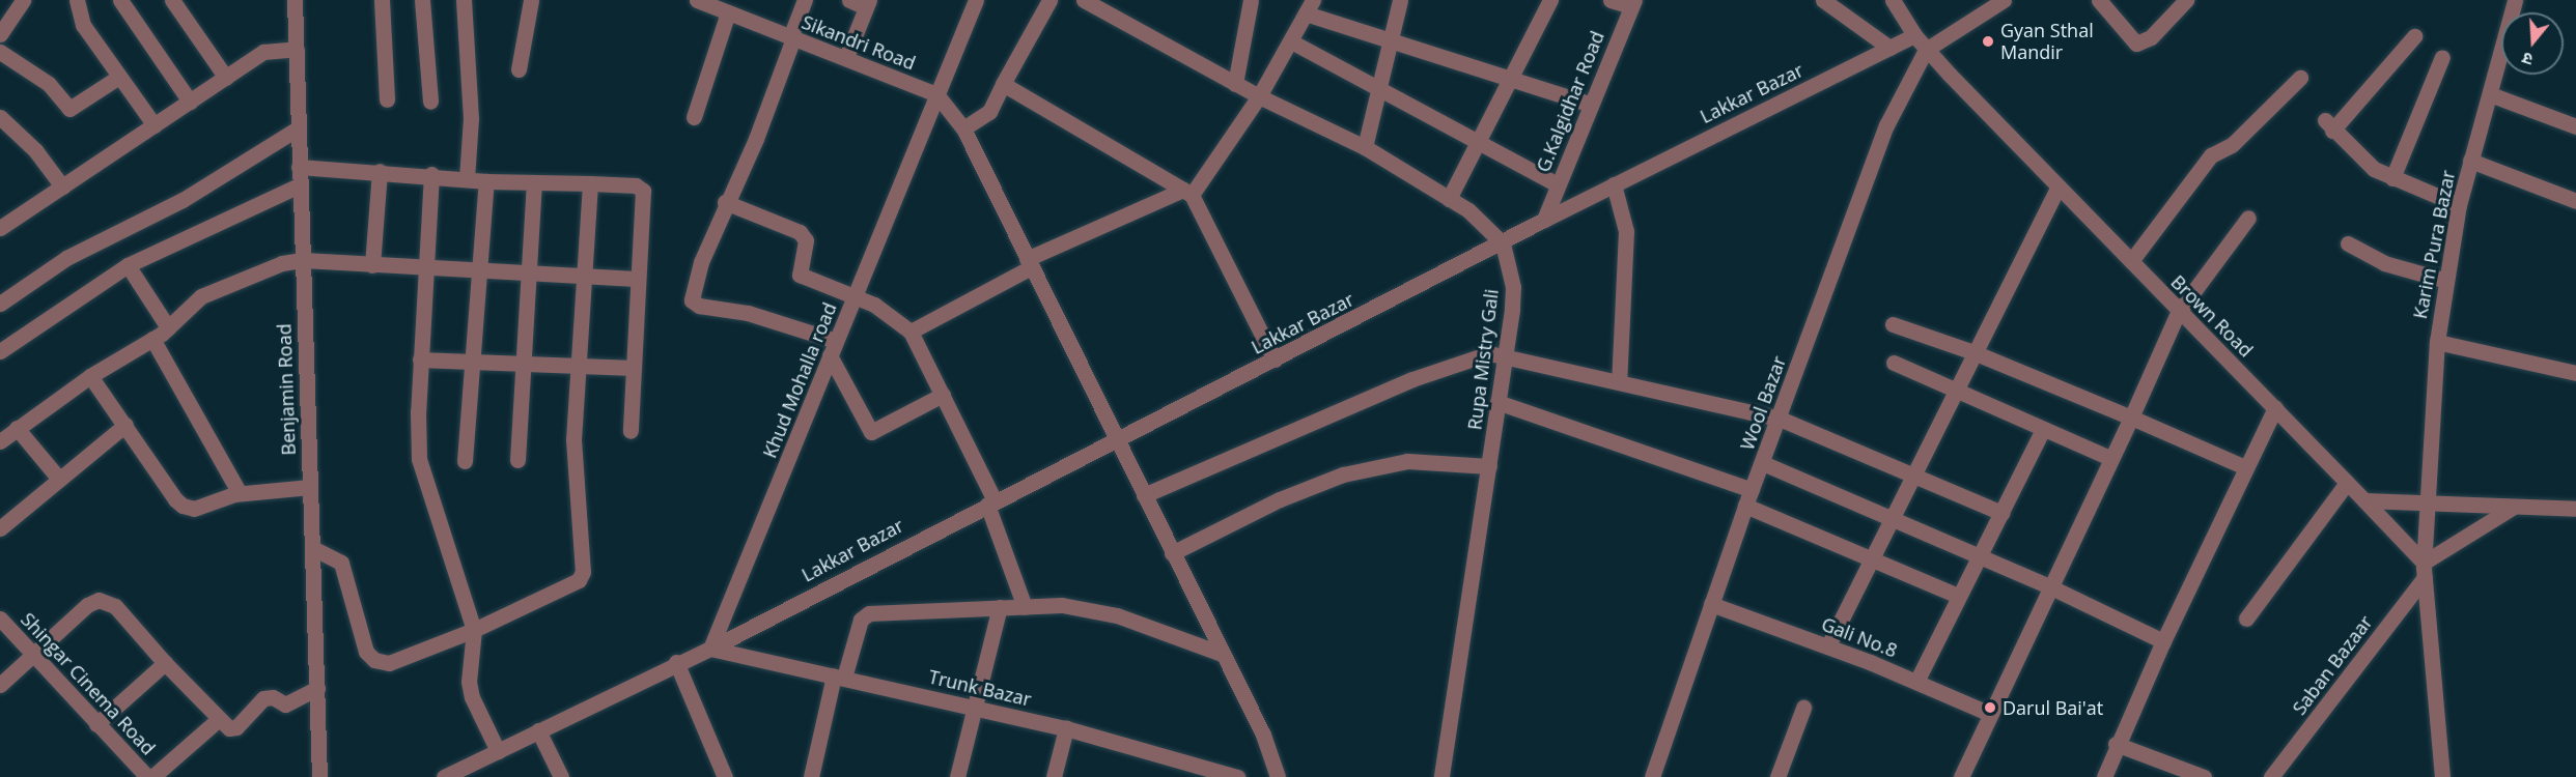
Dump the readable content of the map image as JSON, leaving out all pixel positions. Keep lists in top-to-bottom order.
{
  "streets": {
    "street": [
      "Sikandri Road",
      "Lakkar Bazar",
      "G.Kalgidhar Road",
      "Karim Pura Bazar",
      "Brown Road",
      "Rupa Mistry Gali",
      "Khud Mohalla road",
      "Benjamin Road",
      "Wool Bazar",
      "Gali No.8",
      "Saban Bazaar",
      "Shingar Cinema Road",
      "Trunk Bazar"
    ]
  },
  "crossings": [
    ["Sikandri Road", "Khud Mohalla road"],
    ["Lakkar Bazar", "G.Kalgidhar Road"],
    ["Lakkar Bazar", "Brown Road"],
    ["Lakkar Bazar", "Rupa Mistry Gali"],
    ["Lakkar Bazar", "Khud Mohalla road"],
    ["Lakkar Bazar", "Trunk Bazar"],
    ["Karim Pura Bazar", "Brown Road"],
    ["Karim Pura Bazar", "Saban Bazaar"],
    ["Brown Road", "Wool Bazar"],
    ["Brown Road", "Saban Bazaar"],
    ["Khud Mohalla road", "Trunk Bazar"],
    ["Wool Bazar", "Gali No.8"]
  ],
  "places": ["Gyan Sthal Mandir", "Darul Bai'at"],
  "north": "bottom"
}
